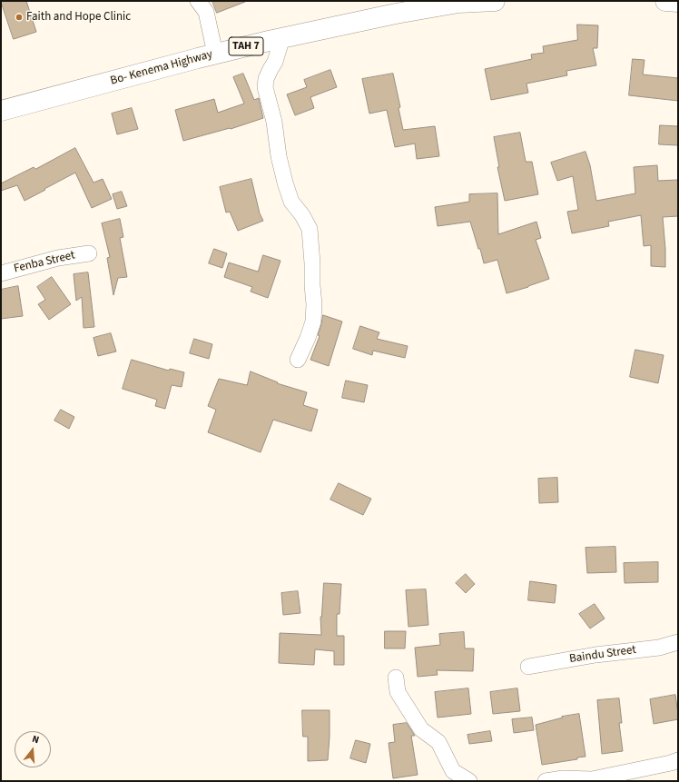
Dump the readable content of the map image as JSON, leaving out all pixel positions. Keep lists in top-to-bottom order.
{
  "streets": {
    "highway": ["TAH 7", "Bo- Kenema Highway"],
    "street": ["Fenba Street", "Baindu Street"]
  },
  "places": ["Faith and Hope Clinic"],
  "north": "top"
}
